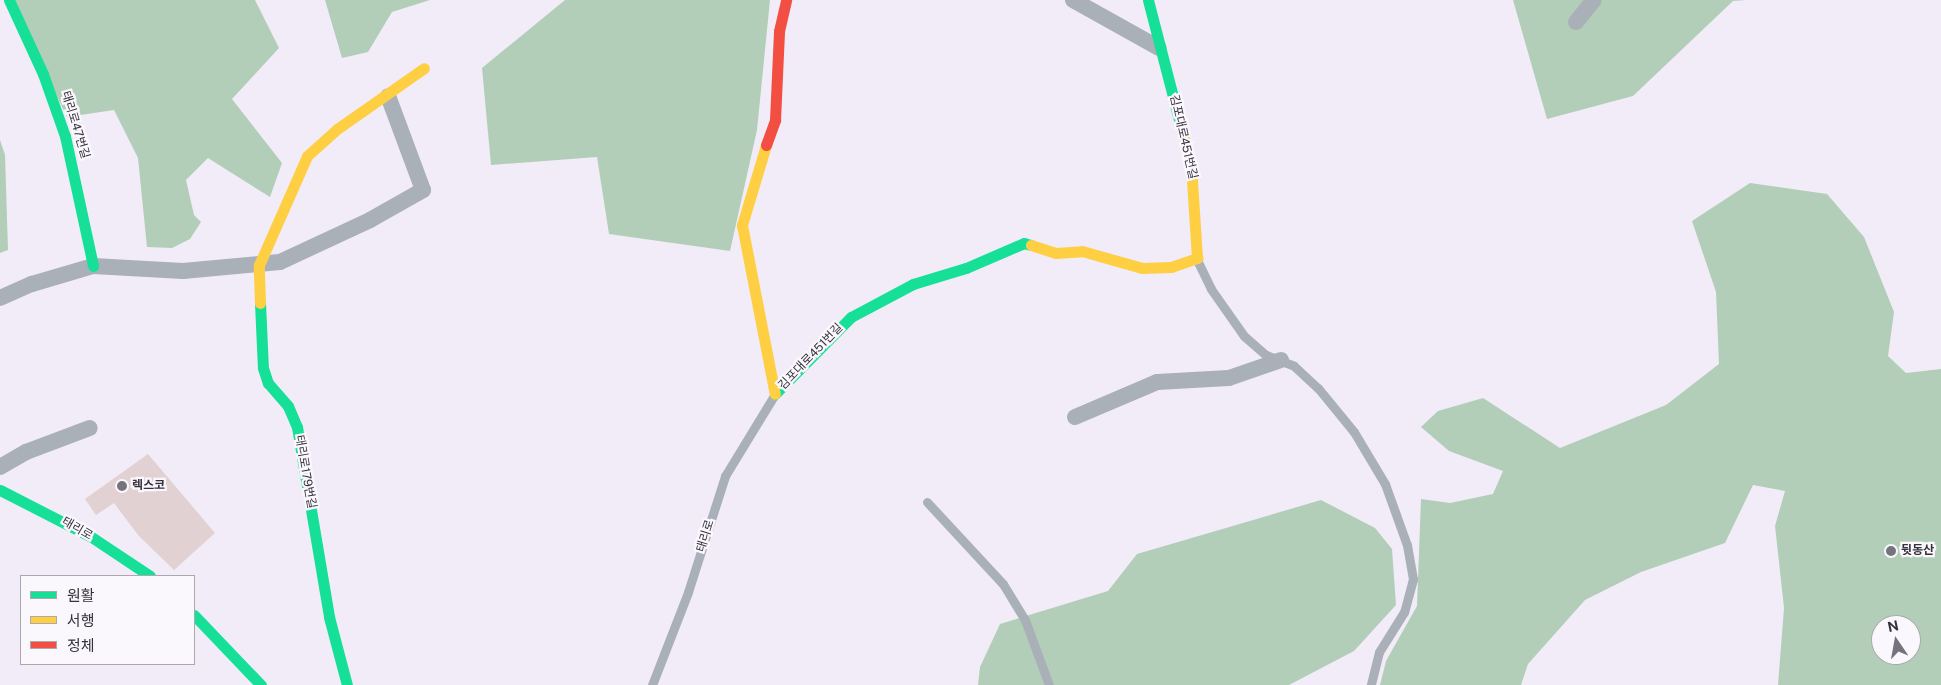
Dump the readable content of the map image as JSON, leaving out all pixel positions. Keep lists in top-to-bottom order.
{
  "streets": {
    "street": [
      "태리로47번길",
      "김포대로451번길",
      "태리로179번길",
      "태리로"
    ]
  },
  "crossings": [
    ["김포대로451번길", "태리로"]
  ],
  "places": ["렉스코", "뒷동산"],
  "legend": ["원활", "서행", "정체"],
  "north": "top"
}
